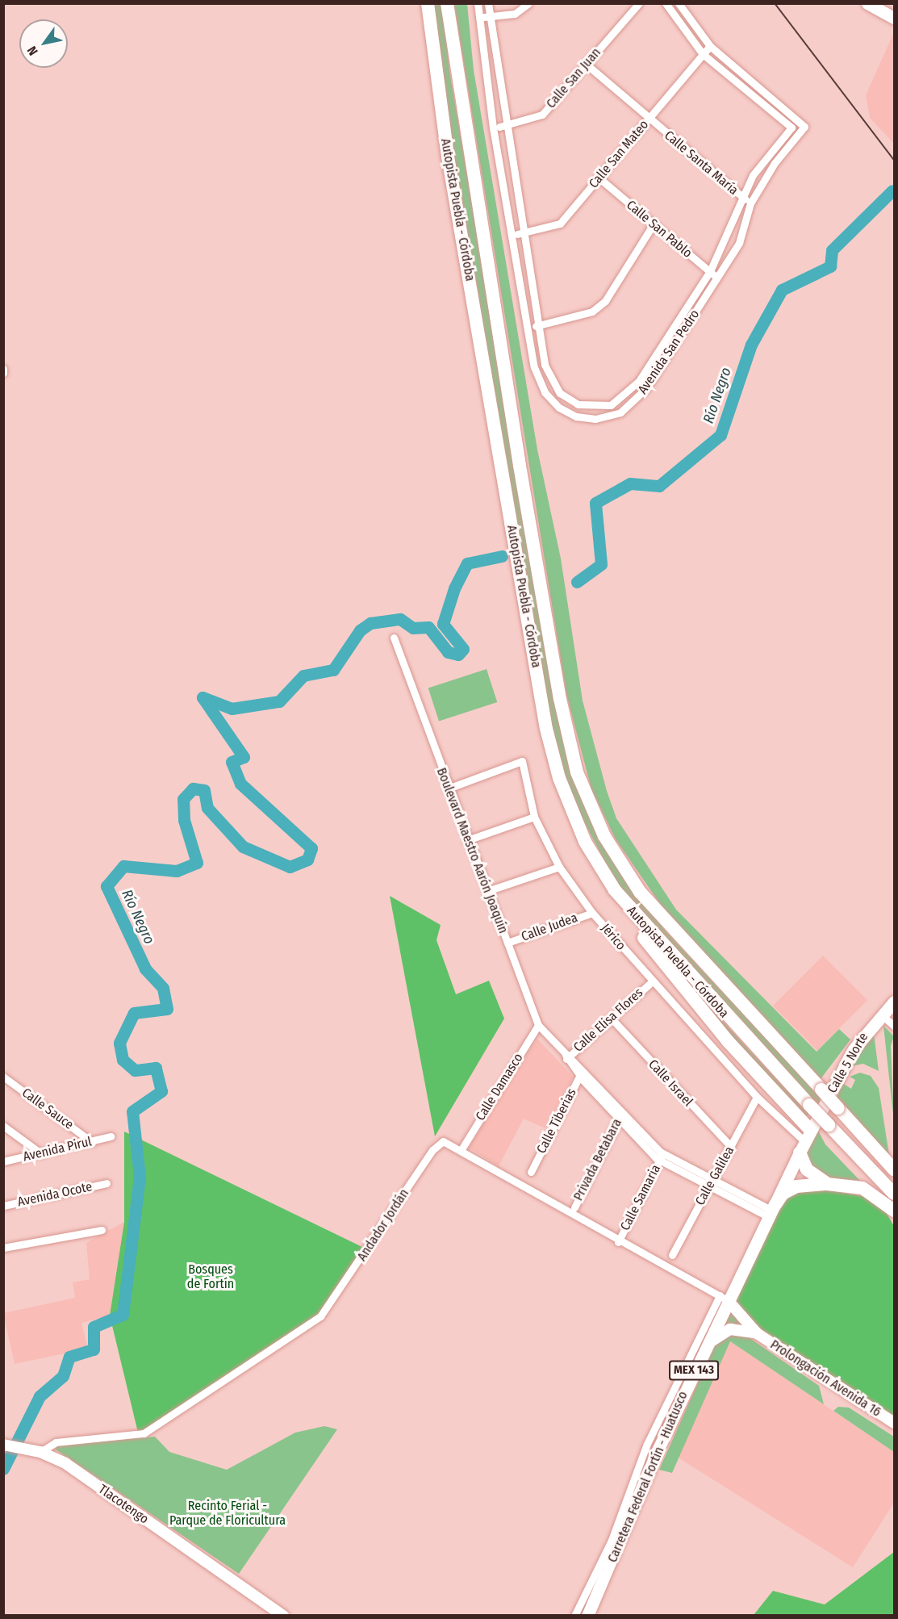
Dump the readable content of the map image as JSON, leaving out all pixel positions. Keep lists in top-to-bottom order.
{
  "streets": {
    "highway": ["Autopista Puebla - Córdoba"],
    "main road": ["Calle 5 Norte", "MEX 143", "Carretera Federal Fortín - Huatusco"],
    "street": [
      "Calle San Juan",
      "Calle San Mateo",
      "Calle Santa María",
      "Calle San Pablo",
      "Avenida San Pedro",
      "Boulevard Maestro Aarón Joaquín",
      "Calle Judea",
      "Jérico",
      "Calle Elisa Flores",
      "Calle Israel",
      "Calle Damasco",
      "Calle Sauce",
      "Calle Tiberias",
      "Avenida Pirul",
      "Privada Betabara",
      "Calle Galilea",
      "Avenida Ocote",
      "Calle Samaria",
      "Andador Jordán",
      "Prolongación Avenida 16",
      "Tlacotengo"
    ]
  },
  "crossings": [
    ["Calle San Juan", "Calle Santa María"],
    ["Calle San Juan", "Avenida San Pedro"],
    ["Calle San Mateo", "Calle Santa María"],
    ["Calle San Mateo", "Calle San Pablo"],
    ["Calle San Mateo", "Avenida San Pedro"],
    ["Calle Santa María", "Avenida San Pedro"],
    ["Calle San Pablo", "Avenida San Pedro"],
    ["Boulevard Maestro Aarón Joaquín", "Calle Judea"],
    ["Boulevard Maestro Aarón Joaquín", "Jérico"],
    ["Boulevard Maestro Aarón Joaquín", "Calle Elisa Flores"],
    ["Boulevard Maestro Aarón Joaquín", "Calle Damasco"],
    ["Boulevard Maestro Aarón Joaquín", "Calle Tiberias"],
    ["Boulevard Maestro Aarón Joaquín", "Privada Betabara"],
    ["Boulevard Maestro Aarón Joaquín", "Calle Galilea"],
    ["Boulevard Maestro Aarón Joaquín", "Calle Samaria"],
    ["Boulevard Maestro Aarón Joaquín", "Carretera Federal Fortín - Huatusco"],
    ["Calle Judea", "Jérico"],
    ["Jérico", "Calle Elisa Flores"],
    ["Jérico", "Calle 5 Norte"],
    ["Jérico", "Calle Galilea"],
    ["Jérico", "Carretera Federal Fortín - Huatusco"],
    ["Calle Elisa Flores", "Calle Israel"],
    ["Calle 5 Norte", "Carretera Federal Fortín - Huatusco"],
    ["Calle Israel", "Calle Galilea"],
    ["Calle Damasco", "Andador Jordán"],
    ["Calle Sauce", "Avenida Pirul"],
    ["Calle Samaria", "Andador Jordán"],
    ["Andador Jordán", "Prolongación Avenida 16"],
    ["Andador Jordán", "Carretera Federal Fortín - Huatusco"],
    ["Andador Jordán", "Tlacotengo"],
    ["Prolongación Avenida 16", "Carretera Federal Fortín - Huatusco"]
  ],
  "water": ["Río Negro"],
  "parks": ["Bosques de Fortín", "Recinto Ferial - Parque de Floricultura"],
  "north": "bottom left"
}
